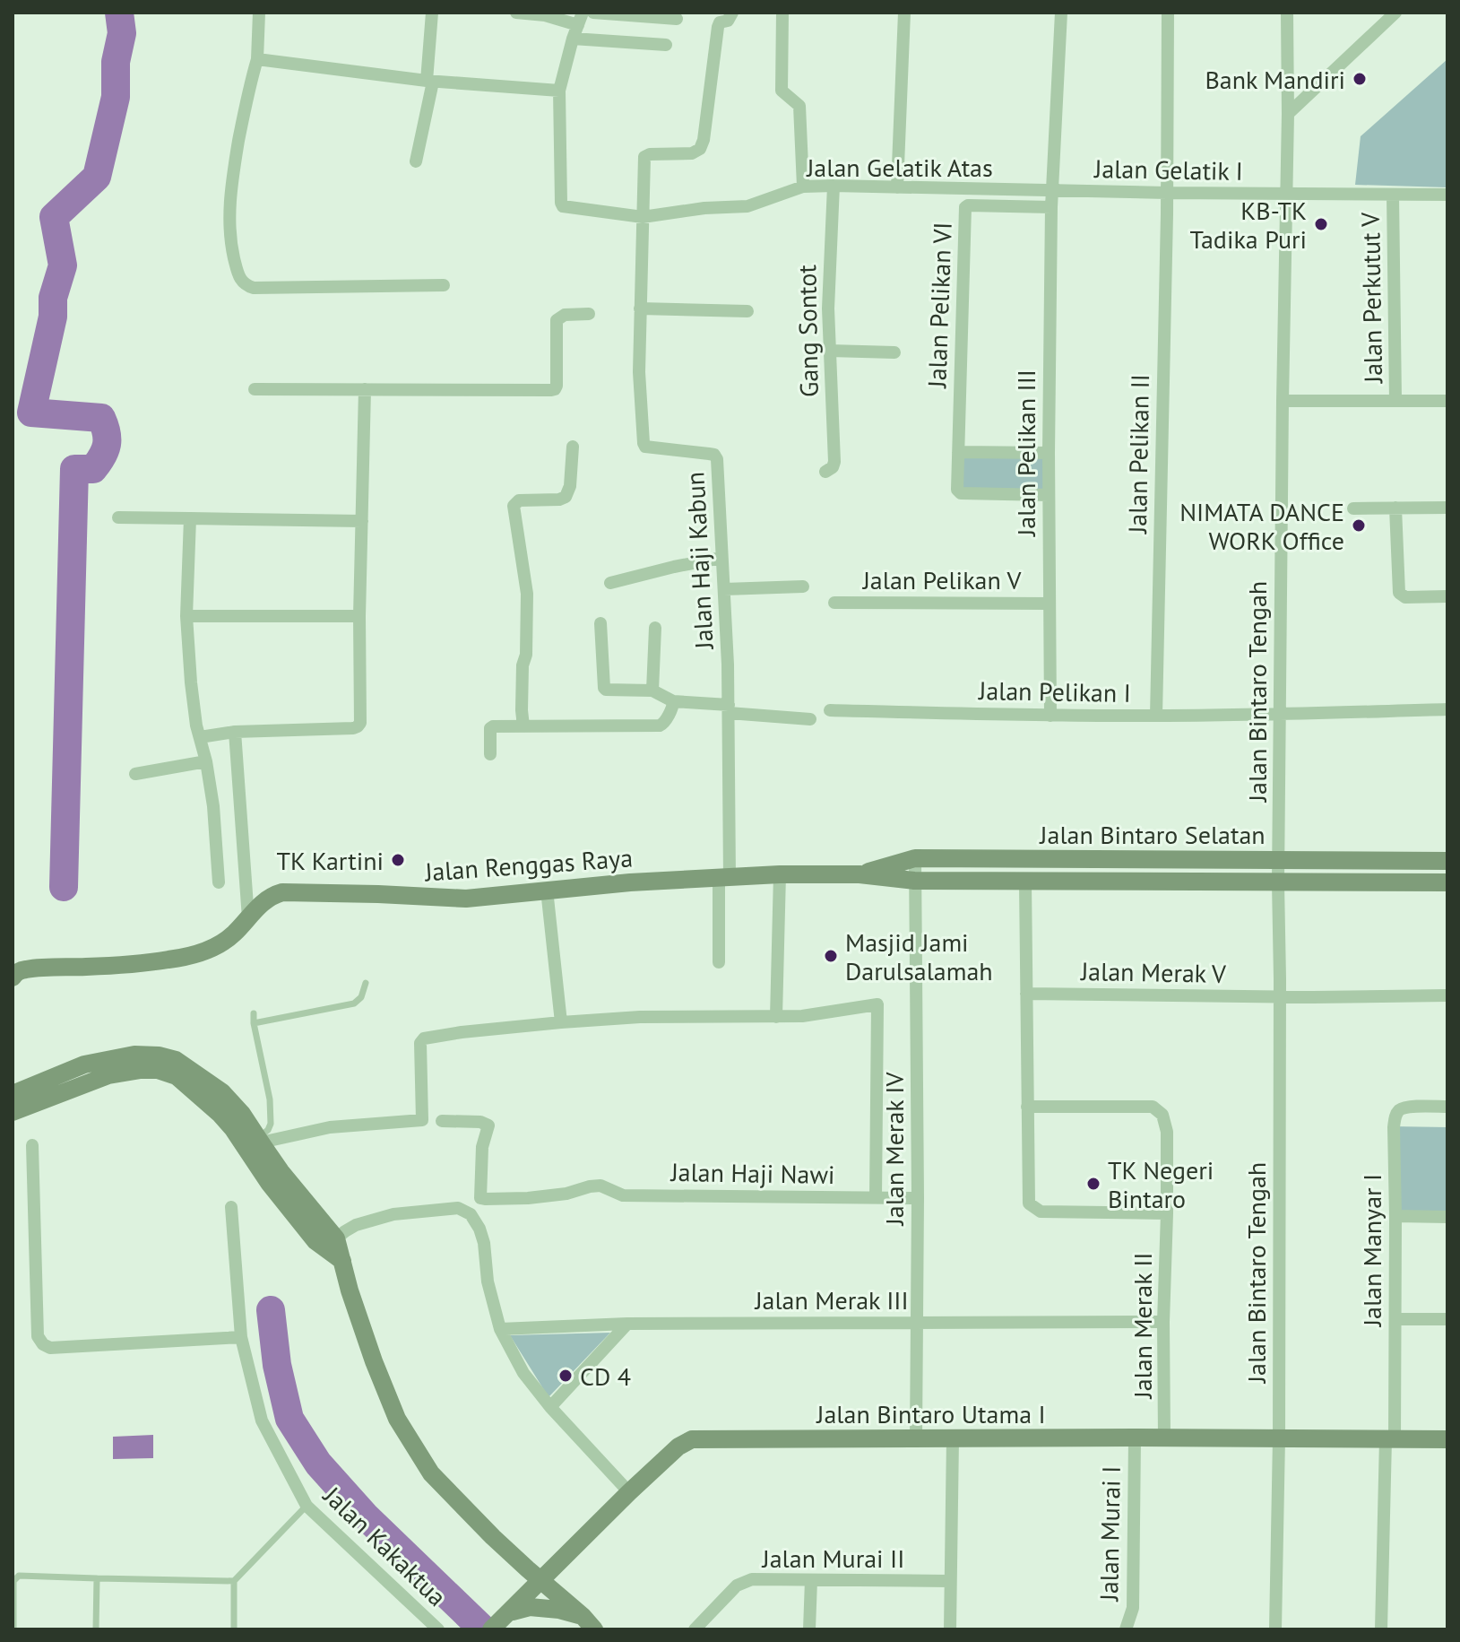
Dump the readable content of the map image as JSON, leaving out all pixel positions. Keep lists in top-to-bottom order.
{
  "streets": {
    "street": [
      "Jalan Gelatik Atas",
      "Jalan Gelatik I",
      "Jalan Perkutut V",
      "Jalan Pelikan VI",
      "Gang Sontot",
      "Jalan Pelikan III",
      "Jalan Pelikan II",
      "Jalan Haji Kabun",
      "Jalan Pelikan V",
      "Jalan Pelikan I",
      "Jalan Bintaro Tengah",
      "Jalan Bintaro Selatan",
      "Jalan Renggas Raya",
      "Jalan Merak V",
      "Jalan Merak IV",
      "Jalan Haji Nawi",
      "Jalan Manyar I",
      "Jalan Merak III",
      "Jalan Merak II",
      "Jalan Bintaro Utama I",
      "Jalan Murai I",
      "Jalan Kakaktua",
      "Jalan Murai II"
    ]
  },
  "crossings": [
    ["Jalan Gelatik Atas", "Jalan Gelatik I"],
    ["Jalan Gelatik Atas", "Gang Sontot"],
    ["Jalan Gelatik Atas", "Jalan Pelikan III"],
    ["Jalan Gelatik Atas", "Jalan Haji Kabun"],
    ["Jalan Gelatik I", "Jalan Perkutut V"],
    ["Jalan Gelatik I", "Jalan Pelikan III"],
    ["Jalan Gelatik I", "Jalan Pelikan II"],
    ["Jalan Gelatik I", "Jalan Bintaro Tengah"],
    ["Jalan Pelikan VI", "Jalan Pelikan III"],
    ["Jalan Pelikan III", "Jalan Pelikan V"],
    ["Jalan Pelikan III", "Jalan Pelikan I"],
    ["Jalan Pelikan II", "Jalan Pelikan I"],
    ["Jalan Haji Kabun", "Jalan Bintaro Selatan"],
    ["Jalan Haji Kabun", "Jalan Renggas Raya"],
    ["Jalan Pelikan I", "Jalan Bintaro Tengah"],
    ["Jalan Bintaro Tengah", "Jalan Bintaro Selatan"],
    ["Jalan Bintaro Tengah", "Jalan Merak V"],
    ["Jalan Bintaro Tengah", "Jalan Bintaro Utama I"],
    ["Jalan Bintaro Selatan", "Jalan Renggas Raya"],
    ["Jalan Bintaro Selatan", "Jalan Merak IV"],
    ["Jalan Merak IV", "Jalan Haji Nawi"],
    ["Jalan Merak IV", "Jalan Merak III"],
    ["Jalan Merak IV", "Jalan Bintaro Utama I"],
    ["Jalan Manyar I", "Jalan Bintaro Utama I"],
    ["Jalan Merak III", "Jalan Merak II"],
    ["Jalan Merak II", "Jalan Bintaro Utama I"],
    ["Jalan Bintaro Utama I", "Jalan Murai I"]
  ],
  "places": [
    "Bank Mandiri",
    "KB-TK Tadika Puri",
    "NIMATA DANCE WORK Office",
    "TK Kartini",
    "Masjid Jami Darulsalamah",
    "TK Negeri Bintaro",
    "CD 4"
  ]
}
